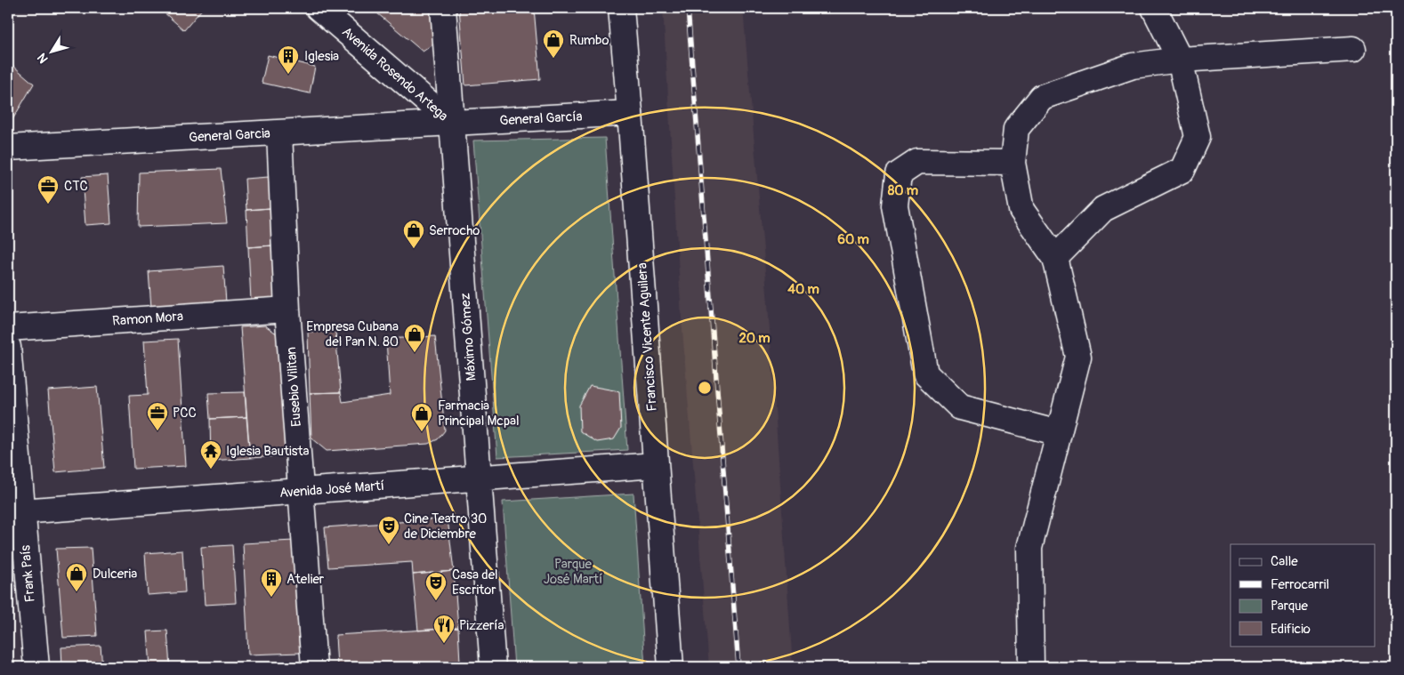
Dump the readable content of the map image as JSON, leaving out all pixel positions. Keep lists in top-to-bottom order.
{
  "streets": {
    "main road": [
      "Avenida Rosendo Artega",
      "General García",
      "General Garcia",
      "Ramon Mora",
      "Máximo Gómez",
      "Francisco Vicente Aguilera",
      "Eusebio Vilitan",
      "Avenida José Martí",
      "Frank País"
    ]
  },
  "crossings": [
    ["Avenida Rosendo Artega", "General García"],
    ["Avenida Rosendo Artega", "General Garcia"],
    ["Avenida Rosendo Artega", "Máximo Gómez"],
    ["General García", "General Garcia"],
    ["General García", "Máximo Gómez"],
    ["General García", "Francisco Vicente Aguilera"],
    ["General Garcia", "Máximo Gómez"],
    ["General Garcia", "Eusebio Vilitan"],
    ["Ramon Mora", "Eusebio Vilitan"],
    ["Máximo Gómez", "Avenida José Martí"],
    ["Francisco Vicente Aguilera", "Avenida José Martí"],
    ["Eusebio Vilitan", "Avenida José Martí"],
    ["Avenida José Martí", "Frank País"]
  ],
  "parks": ["Parque José Martí"],
  "places": {
    "shop": [
      "Rumbo",
      "Serrocho",
      "Empresa Cubana del Pan N. 80",
      "Farmacia Principal Mcpal",
      "Dulceria"
    ],
    "building": ["Iglesia", "Atelier"],
    "office": ["CTC", "PCC"],
    "temple": ["Iglesia Bautista"],
    "theatre": ["Cine Teatro 30 de Diciembre", "Casa del Escritor"],
    "restaurant": ["Pizzería"]
  },
  "legend": [
    "Calle",
    "Ferrocarril",
    "Parque",
    "Edificio"
  ],
  "north": "bottom left",
  "rings": [
    "80 m",
    "60 m",
    "40 m",
    "20 m"
  ]
}
